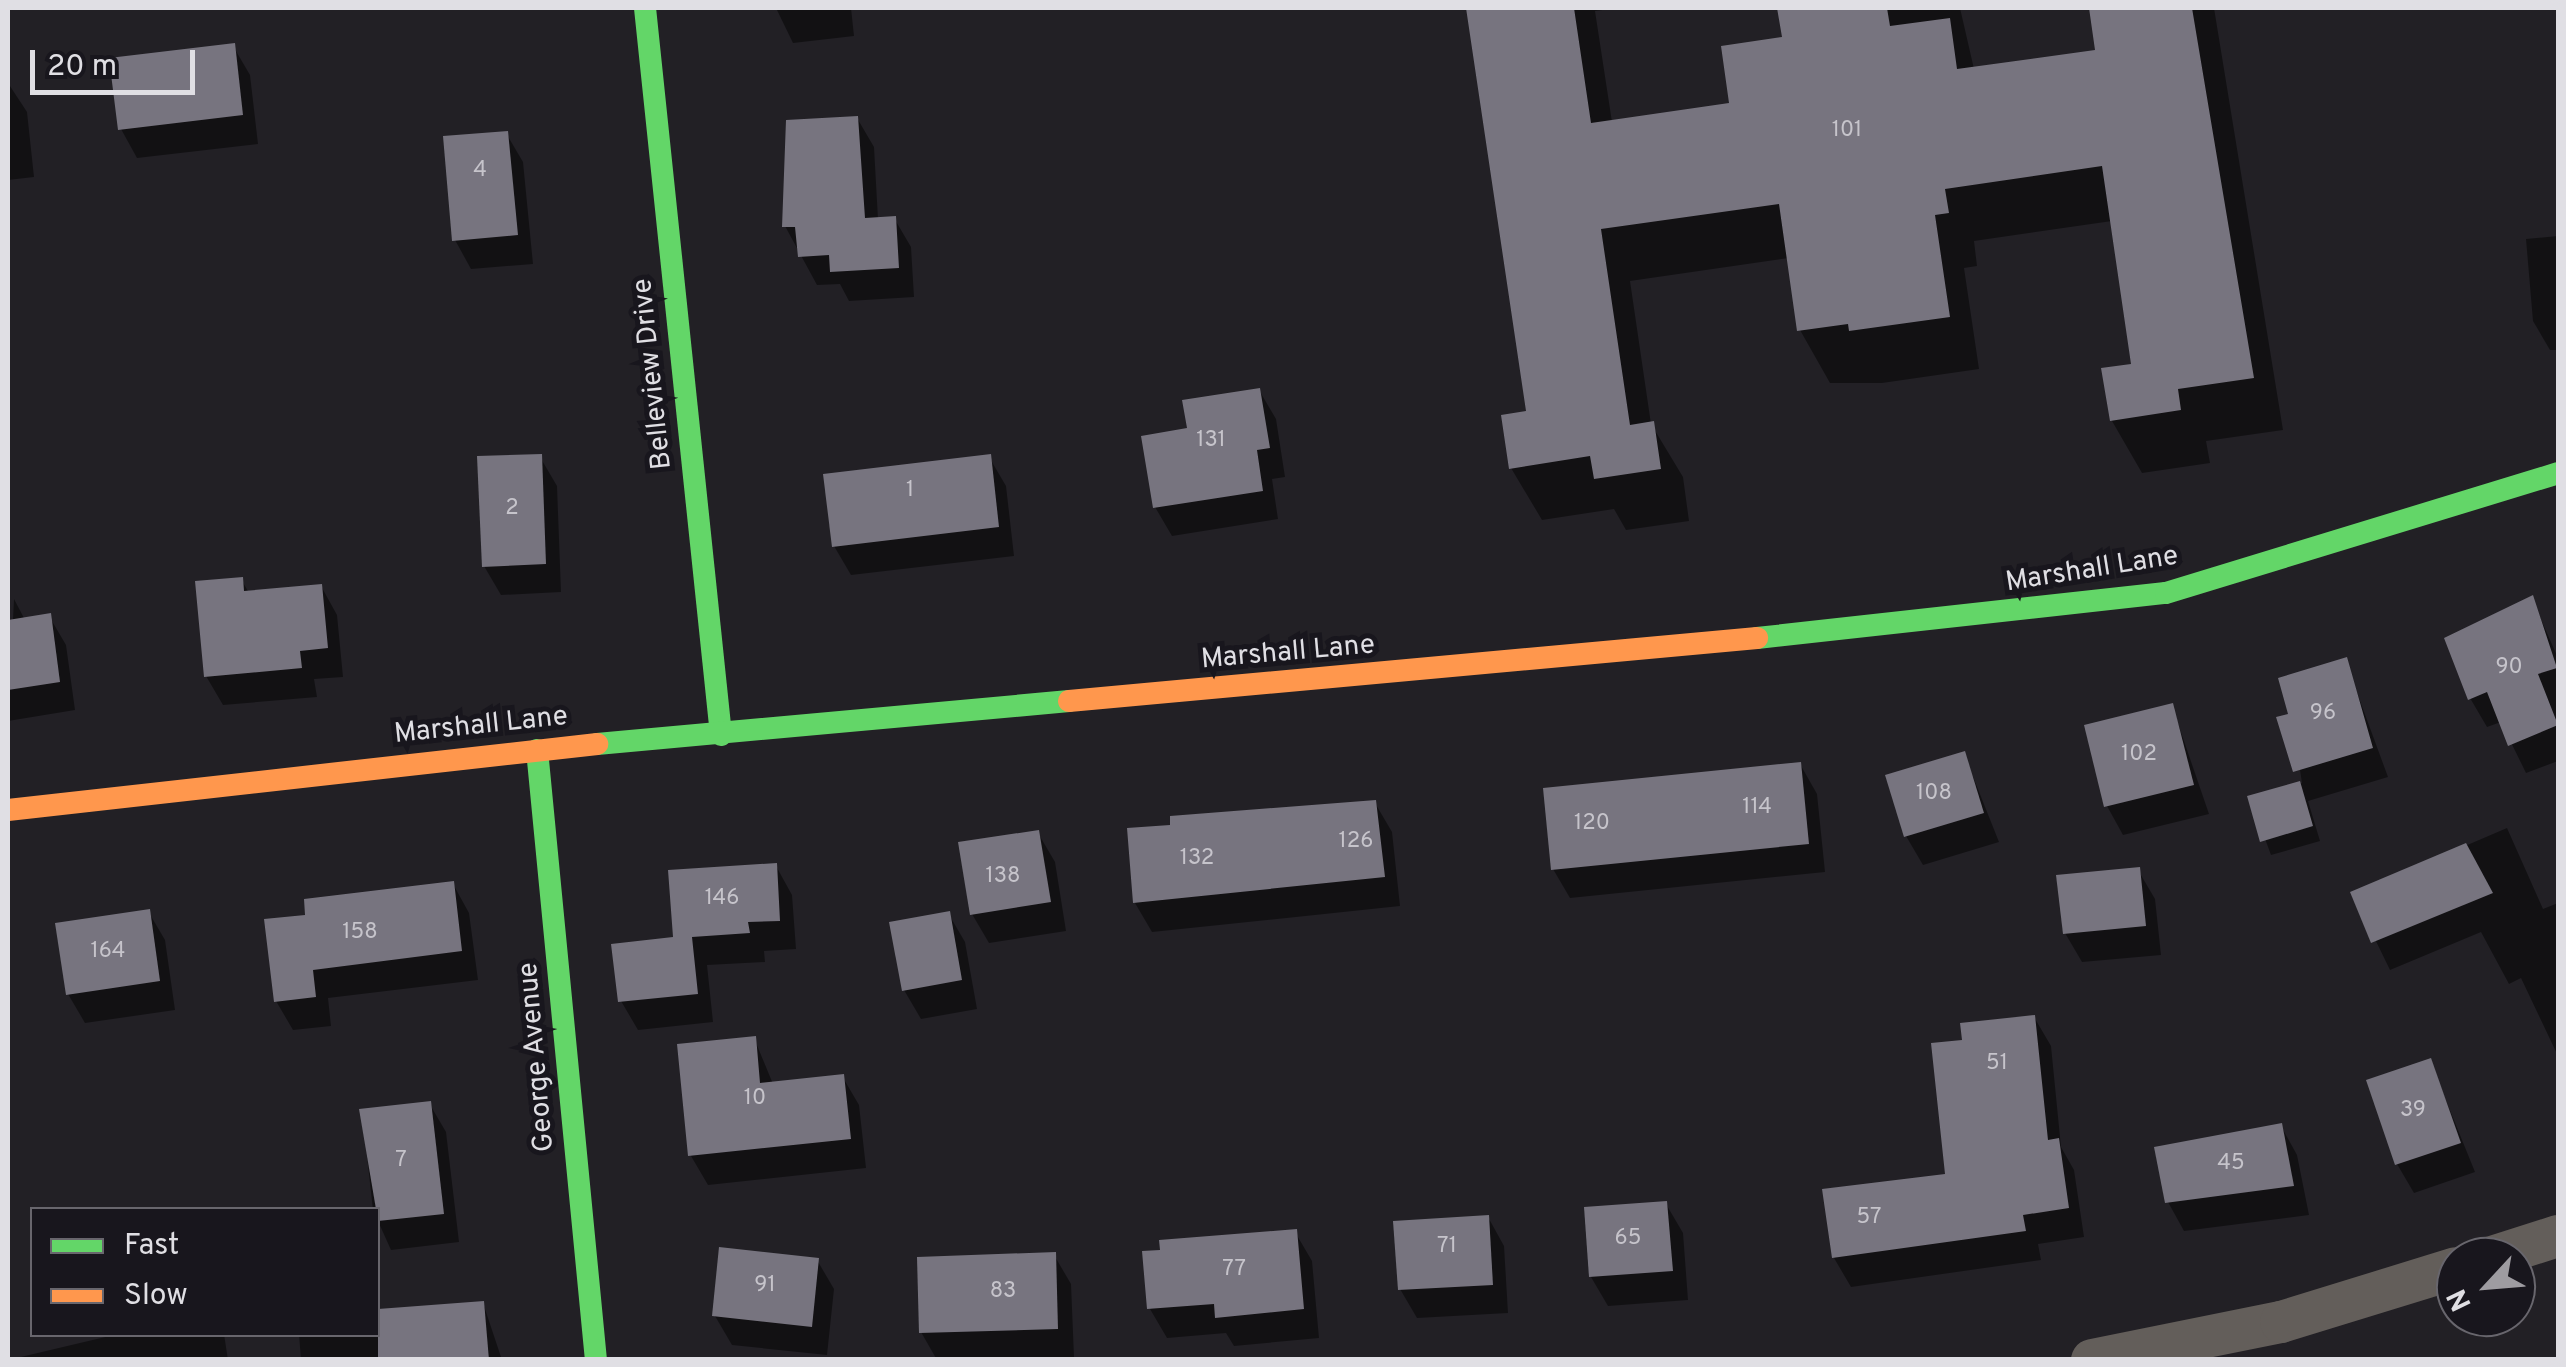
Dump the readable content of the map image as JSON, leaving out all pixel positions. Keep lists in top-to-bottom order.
{
  "streets": {
    "street": ["Belleview Drive", "Marshall Lane", "George Avenue"]
  },
  "crossings": [
    ["Belleview Drive", "Marshall Lane"],
    ["Marshall Lane", "George Avenue"]
  ],
  "house_numbers": [
    "101",
    "4",
    "131",
    "1",
    "2",
    "90",
    "96",
    "102",
    "108",
    "114",
    "120",
    "126",
    "132",
    "138",
    "146",
    "158",
    "164",
    "51",
    "10",
    "39",
    "7",
    "45",
    "57",
    "65",
    "71",
    "77",
    "91",
    "83"
  ],
  "legend": ["Fast", "Slow"],
  "scale_bar": "20 m",
  "north": "bottom left"
}
